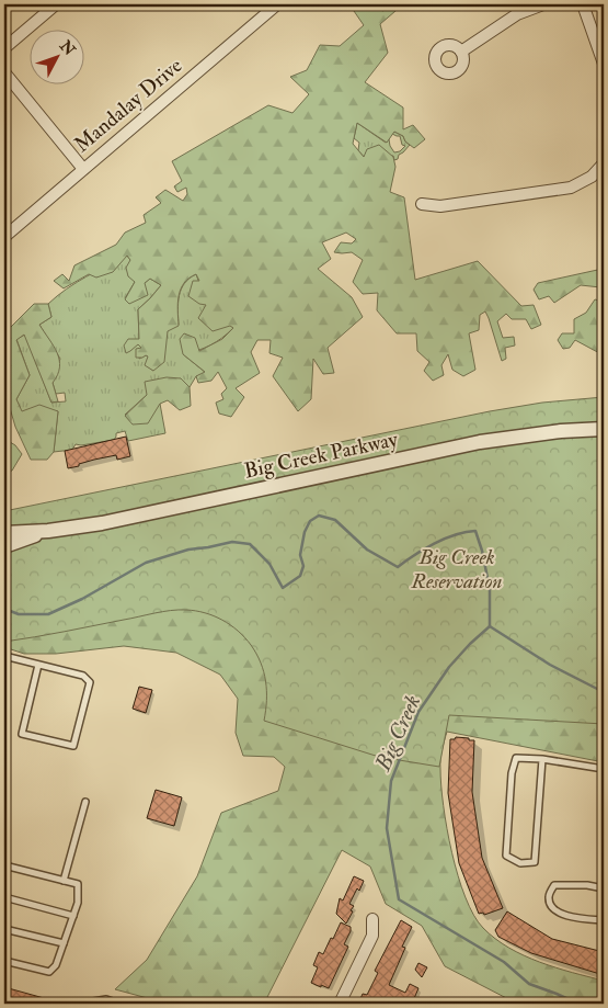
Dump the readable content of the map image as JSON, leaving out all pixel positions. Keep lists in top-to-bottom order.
{
  "streets": {
    "street": ["Mandalay Drive", "Big Creek Parkway"]
  },
  "water": ["Big Creek"],
  "parks": ["Big Creek Reservation"],
  "north": "top right"
}
